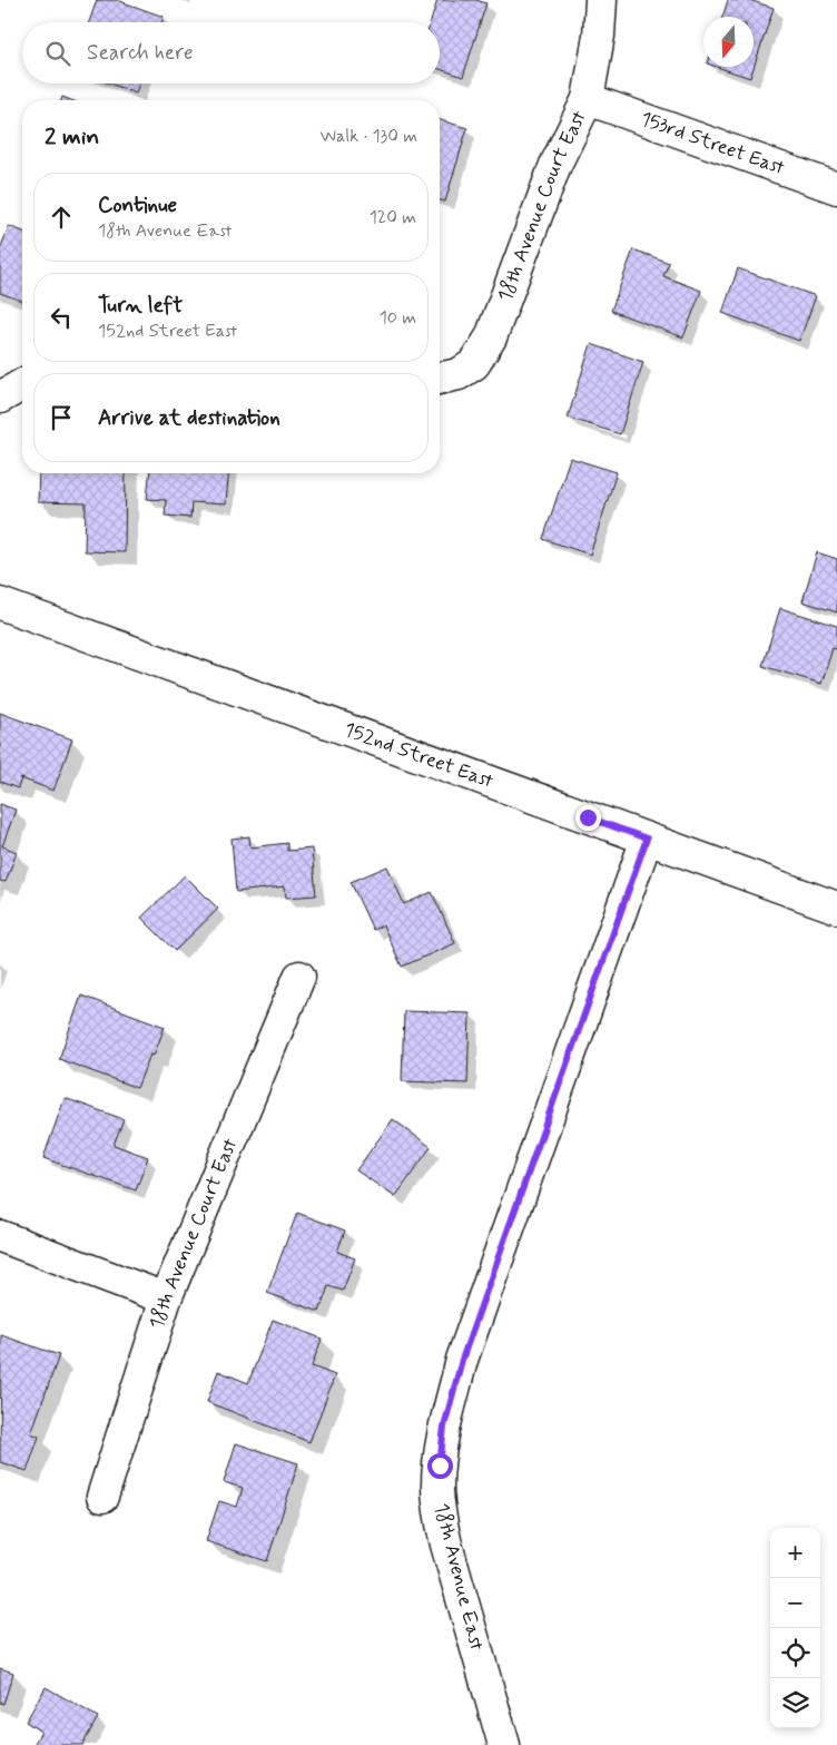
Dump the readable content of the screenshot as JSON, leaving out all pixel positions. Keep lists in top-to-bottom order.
{
  "streets": {
    "street": [
      "153rd Street East",
      "18th Avenue Court East",
      "152nd Street East",
      "18th Avenue East"
    ]
  },
  "crossings": [
    ["153rd Street East", "18th Avenue Court East"],
    ["152nd Street East", "18th Avenue East"]
  ],
  "north": "bottom",
  "page": {
    "search": "Search here",
    "heading": ["2 min", "Walk · 130 m"],
    "list": [
      ["Continue", "18th Avenue East", "120 m"],
      ["Turn left", "152nd Street East", "10 m"],
      "Arrive at destination"
    ],
    "map_buttons": ["+", "−"]
  }
}
